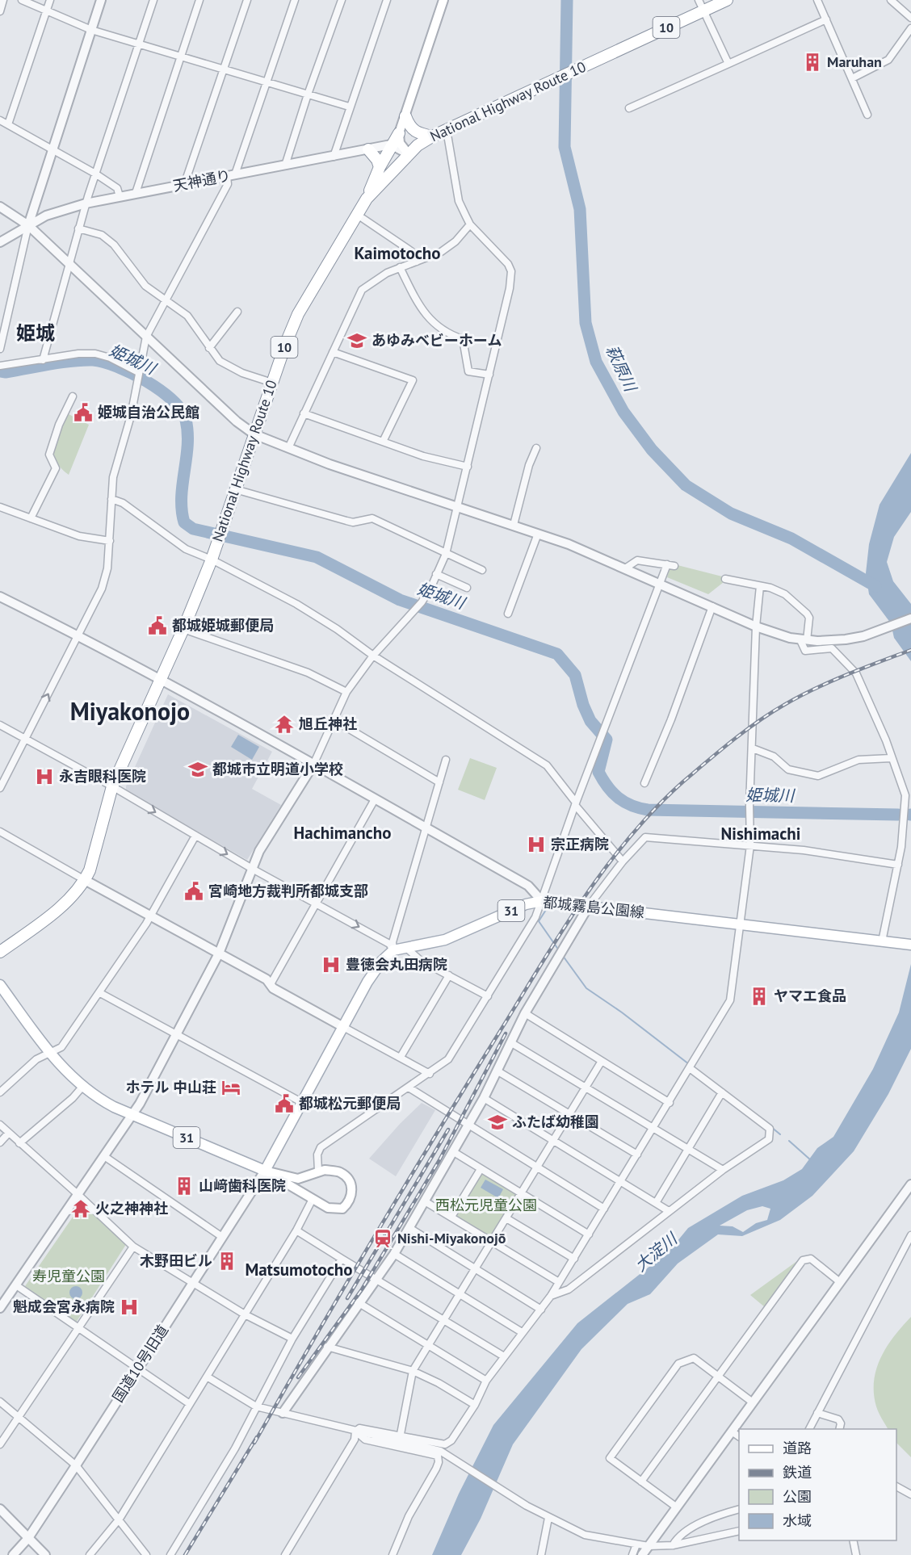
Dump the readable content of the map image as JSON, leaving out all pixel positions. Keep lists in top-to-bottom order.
{
  "streets": {
    "highway": ["10", "National Highway Route 10"],
    "main road": ["都城霧島公園線", "31"],
    "street": ["天神通り", "国道10号旧道"]
  },
  "crossings": [
    ["都城霧島公園線", "31"],
    ["都城霧島公園線", "国道10号旧道"],
    ["31", "国道10号旧道"]
  ],
  "districts": [
    "Kaimotocho",
    "姫城",
    "Miyakonojo",
    "Hachimancho",
    "Nishimachi",
    "Matsumotocho"
  ],
  "water": ["姫城川", "萩原川", "大淀川"],
  "parks": ["西松元児童公園", "寿児童公園"],
  "places": {
    "building": [
      "Maruhan",
      "ヤマエ食品",
      "山﨑歯科医院",
      "木野田ビル"
    ],
    "school or university": ["あゆみベビーホーム", "都城市立明道小学校", "ふたば幼稚園"],
    "public building": [
      "姫城自治公民館",
      "都城姫城郵便局",
      "宮崎地方裁判所都城支部",
      "都城松元郵便局"
    ],
    "temple": ["旭丘神社", "火之神神社"],
    "hospital": [
      "永吉眼科医院",
      "宗正病院",
      "豊徳会丸田病院",
      "魁成会宮永病院"
    ],
    "hotel": ["ホテル 中山荘"],
    "station": ["Nishi-Miyakonojō"]
  },
  "legend": [
    "道路",
    "鉄道",
    "公園",
    "水域"
  ]
}
